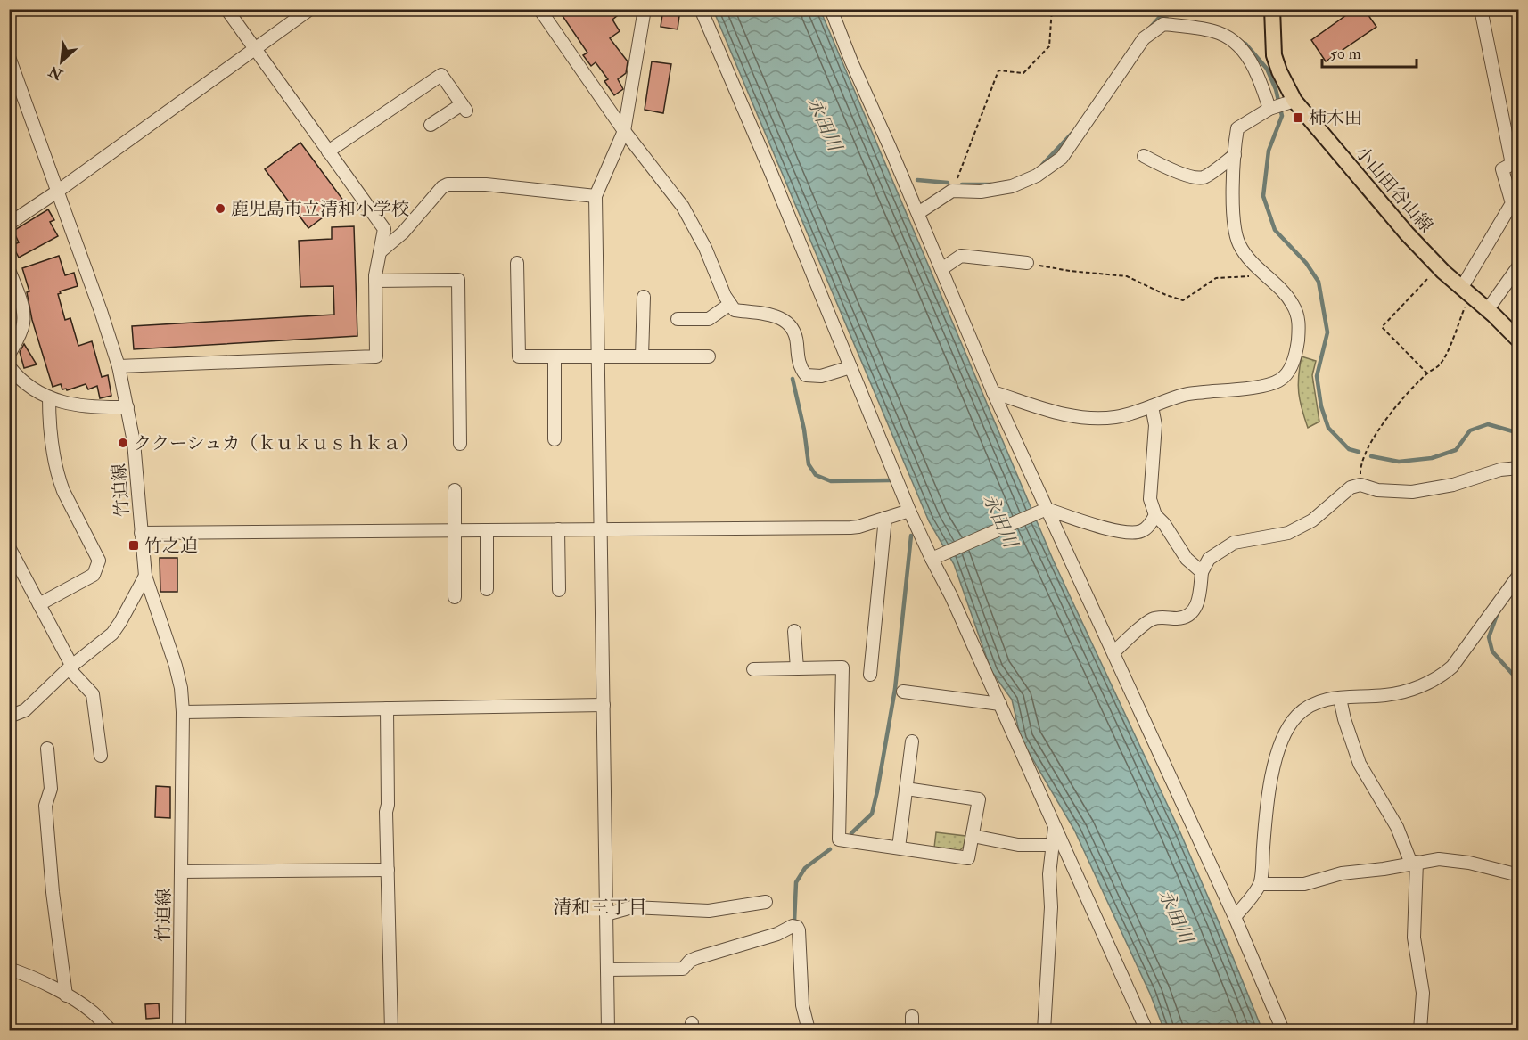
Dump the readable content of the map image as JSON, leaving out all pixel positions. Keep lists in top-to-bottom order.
{
  "streets": {
    "main road": ["小山田谷山線"],
    "street": ["竹迫線"]
  },
  "districts": ["清和三丁目"],
  "water": ["永田川"],
  "places": {
    "transit": ["柿木田", "竹之迫"],
    "other": ["鹿児島市立清和小学校", "ククーシュカ（ｋｕｋｕｓｈｋａ）"]
  },
  "scale_bar": "50 m",
  "north": "bottom left"
}
